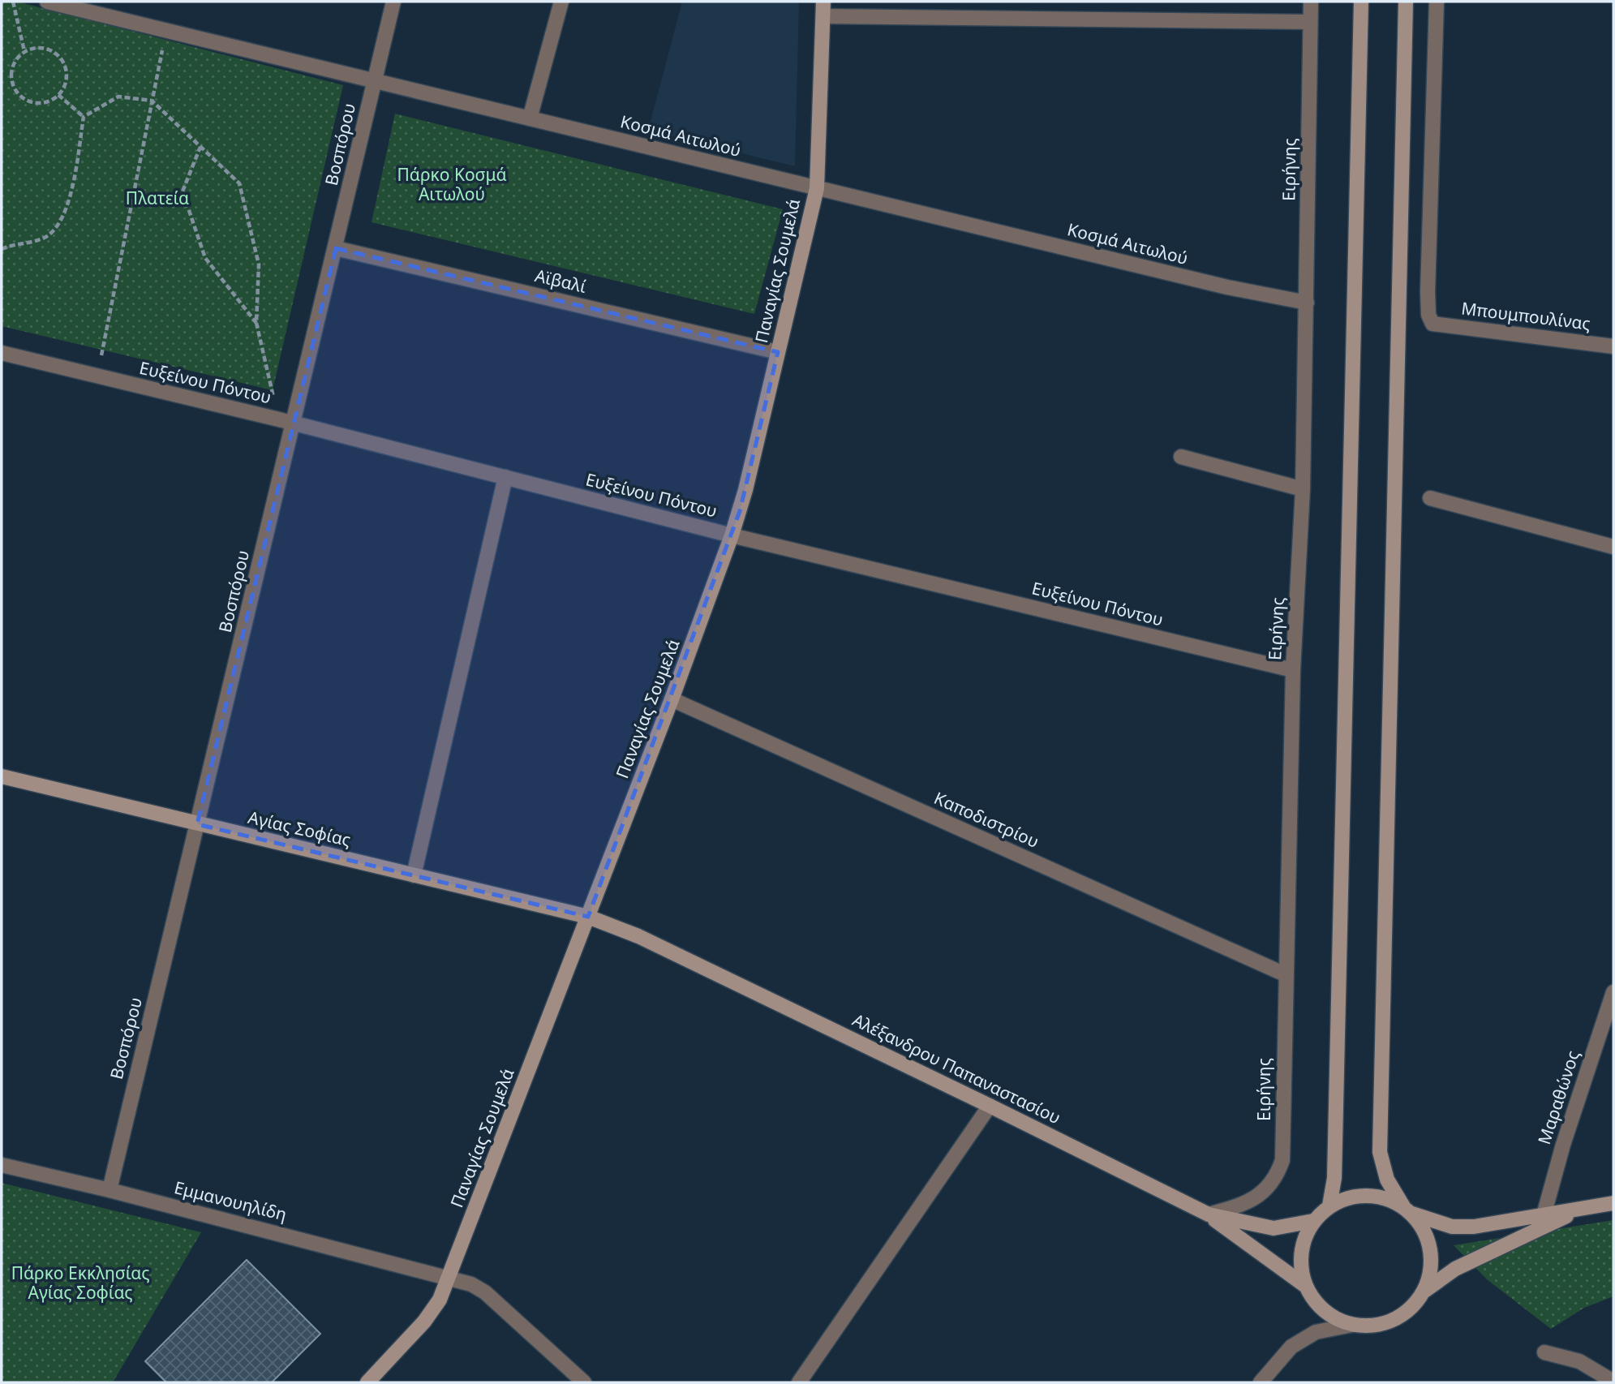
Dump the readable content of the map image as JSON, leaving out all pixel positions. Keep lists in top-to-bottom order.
{
  "streets": {
    "street": [
      "Κοσμά Αιτωλού",
      "Βοσπόρου",
      "Ειρήνης",
      "Παναγίας Σουμελά",
      "Αϊβαλί",
      "Μπουμπουλίνας",
      "Ευξείνου Πόντου",
      "Καποδιστρίου",
      "Αγίας Σοφίας",
      "Αλέξανδρου Παπαναστασίου",
      "Μαραθώνος",
      "Εμμανουηλίδη"
    ]
  },
  "crossings": [
    ["Κοσμά Αιτωλού", "Βοσπόρου"],
    ["Κοσμά Αιτωλού", "Ειρήνης"],
    ["Κοσμά Αιτωλού", "Παναγίας Σουμελά"],
    ["Βοσπόρου", "Αϊβαλί"],
    ["Βοσπόρου", "Ευξείνου Πόντου"],
    ["Βοσπόρου", "Αγίας Σοφίας"],
    ["Βοσπόρου", "Εμμανουηλίδη"],
    ["Ειρήνης", "Ευξείνου Πόντου"],
    ["Ειρήνης", "Καποδιστρίου"],
    ["Ειρήνης", "Αλέξανδρου Παπαναστασίου"],
    ["Παναγίας Σουμελά", "Αϊβαλί"],
    ["Παναγίας Σουμελά", "Ευξείνου Πόντου"],
    ["Παναγίας Σουμελά", "Καποδιστρίου"],
    ["Παναγίας Σουμελά", "Αγίας Σοφίας"],
    ["Παναγίας Σουμελά", "Αλέξανδρου Παπαναστασίου"],
    ["Παναγίας Σουμελά", "Εμμανουηλίδη"],
    ["Αγίας Σοφίας", "Αλέξανδρου Παπαναστασίου"]
  ],
  "parks": ["Πάρκο Κοσμά Αιτωλού", "Πλατεία", "Πάρκο Εκκλησίας Αγίας Σοφίας"]
}
